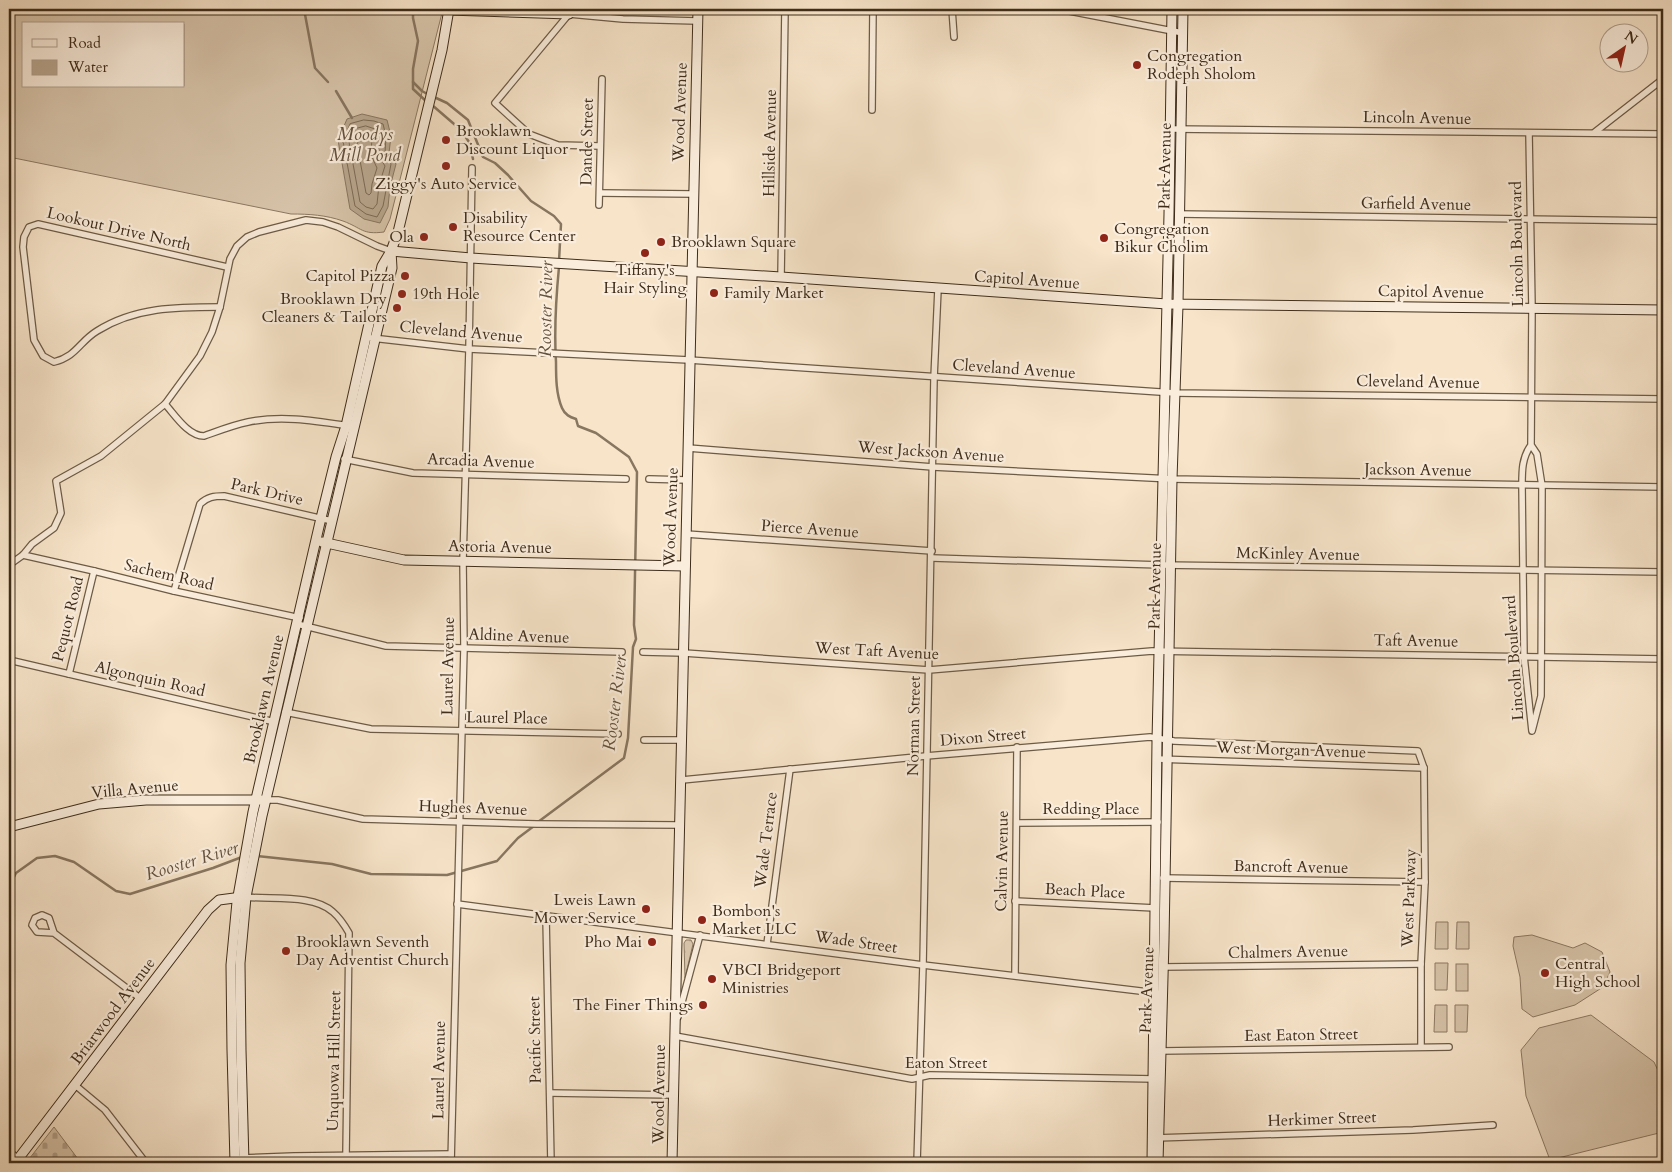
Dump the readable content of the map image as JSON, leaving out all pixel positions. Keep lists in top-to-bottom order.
{
  "streets": {
    "main road": [
      "Wood Avenue",
      "Park Avenue",
      "Capitol Avenue",
      "Astoria Avenue",
      "Brooklawn Avenue",
      "Villa Avenue",
      "Briarwood Avenue"
    ],
    "street": [
      "Lincoln Avenue",
      "Dande Street",
      "Hillside Avenue",
      "Garfield Avenue",
      "Lookout Drive North",
      "Lincoln Boulevard",
      "Cleveland Avenue",
      "West Jackson Avenue",
      "Arcadia Avenue",
      "Jackson Avenue",
      "Park Drive",
      "Pierce Avenue",
      "McKinley Avenue",
      "Sachem Road",
      "Pequot Road",
      "Aldine Avenue",
      "Taft Avenue",
      "West Taft Avenue",
      "Laurel Avenue",
      "Algonquin Road",
      "Laurel Place",
      "Norman Street",
      "Dixon Street",
      "West Morgan Avenue",
      "Hughes Avenue",
      "Redding Place",
      "Wade Terrace",
      "Calvin Avenue",
      "Bancroft Avenue",
      "Beach Place",
      "West Parkway",
      "Wade Street",
      "Chalmers Avenue",
      "East Eaton Street",
      "Pacific Street",
      "Unquowa Hill Street",
      "Eaton Street",
      "Herkimer Street"
    ]
  },
  "crossings": [
    ["Wood Avenue", "Capitol Avenue"],
    ["Wood Avenue", "Cleveland Avenue"],
    ["Wood Avenue", "West Jackson Avenue"],
    ["Wood Avenue", "Pierce Avenue"],
    ["Wood Avenue", "Astoria Avenue"],
    ["Wood Avenue", "West Taft Avenue"],
    ["Wood Avenue", "Dixon Street"],
    ["Wood Avenue", "Hughes Avenue"],
    ["Wood Avenue", "Wade Street"],
    ["Wood Avenue", "Eaton Street"],
    ["Lincoln Avenue", "Park Avenue"],
    ["Lincoln Avenue", "Lincoln Boulevard"],
    ["Hillside Avenue", "Capitol Avenue"],
    ["Park Avenue", "Garfield Avenue"],
    ["Park Avenue", "Capitol Avenue"],
    ["Park Avenue", "Cleveland Avenue"],
    ["Park Avenue", "West Jackson Avenue"],
    ["Park Avenue", "Jackson Avenue"],
    ["Park Avenue", "McKinley Avenue"],
    ["Park Avenue", "Taft Avenue"],
    ["Park Avenue", "West Taft Avenue"],
    ["Park Avenue", "Dixon Street"],
    ["Park Avenue", "West Morgan Avenue"],
    ["Park Avenue", "Redding Place"],
    ["Park Avenue", "Bancroft Avenue"],
    ["Park Avenue", "Beach Place"],
    ["Park Avenue", "Wade Street"],
    ["Park Avenue", "Chalmers Avenue"],
    ["Park Avenue", "East Eaton Street"],
    ["Park Avenue", "Eaton Street"],
    ["Park Avenue", "Herkimer Street"],
    ["Garfield Avenue", "Lincoln Boulevard"],
    ["Lincoln Boulevard", "Capitol Avenue"],
    ["Lincoln Boulevard", "Cleveland Avenue"],
    ["Lincoln Boulevard", "Jackson Avenue"],
    ["Lincoln Boulevard", "McKinley Avenue"],
    ["Lincoln Boulevard", "Taft Avenue"],
    ["Capitol Avenue", "Laurel Avenue"],
    ["Capitol Avenue", "Brooklawn Avenue"],
    ["Capitol Avenue", "Norman Street"],
    ["Cleveland Avenue", "Laurel Avenue"],
    ["Cleveland Avenue", "Brooklawn Avenue"],
    ["Cleveland Avenue", "Norman Street"],
    ["West Jackson Avenue", "Jackson Avenue"],
    ["West Jackson Avenue", "Norman Street"],
    ["Arcadia Avenue", "Laurel Avenue"],
    ["Arcadia Avenue", "Brooklawn Avenue"],
    ["Park Drive", "Sachem Road"],
    ["Park Drive", "Brooklawn Avenue"],
    ["Pierce Avenue", "Norman Street"],
    ["Astoria Avenue", "Laurel Avenue"],
    ["Astoria Avenue", "Brooklawn Avenue"],
    ["McKinley Avenue", "Norman Street"],
    ["Sachem Road", "Pequot Road"],
    ["Sachem Road", "Aldine Avenue"],
    ["Sachem Road", "Brooklawn Avenue"],
    ["Pequot Road", "Algonquin Road"],
    ["Aldine Avenue", "Laurel Avenue"],
    ["Aldine Avenue", "Brooklawn Avenue"],
    ["Taft Avenue", "West Taft Avenue"],
    ["West Taft Avenue", "Norman Street"],
    ["Laurel Avenue", "Laurel Place"],
    ["Laurel Avenue", "Hughes Avenue"],
    ["Laurel Avenue", "Wade Street"],
    ["Algonquin Road", "Brooklawn Avenue"],
    ["Brooklawn Avenue", "Laurel Place"],
    ["Brooklawn Avenue", "Villa Avenue"],
    ["Brooklawn Avenue", "Hughes Avenue"],
    ["Brooklawn Avenue", "Briarwood Avenue"],
    ["Brooklawn Avenue", "Unquowa Hill Street"],
    ["Norman Street", "Dixon Street"],
    ["Norman Street", "Wade Street"],
    ["Norman Street", "Eaton Street"],
    ["Dixon Street", "West Morgan Avenue"],
    ["Dixon Street", "Wade Terrace"],
    ["Dixon Street", "Calvin Avenue"],
    ["West Morgan Avenue", "West Parkway"],
    ["Villa Avenue", "Hughes Avenue"],
    ["Redding Place", "Calvin Avenue"],
    ["Wade Terrace", "Wade Street"],
    ["Calvin Avenue", "Beach Place"],
    ["Calvin Avenue", "Wade Street"],
    ["Bancroft Avenue", "West Parkway"],
    ["West Parkway", "Chalmers Avenue"],
    ["West Parkway", "East Eaton Street"],
    ["Wade Street", "Pacific Street"],
    ["Briarwood Avenue", "Unquowa Hill Street"]
  ],
  "water": ["Moodys Mill Pond", "Rooster River"],
  "places": [
    "Congregation Rodeph Sholom",
    "Brooklawn Discount Liquor",
    "Ziggy's Auto Service",
    "Disability Resource Center",
    "Ola",
    "Congregation Bikur Cholim",
    "Brooklawn Square",
    "Tiffany's Hair Styling",
    "Capitol Pizza",
    "Family Market",
    "19th Hole",
    "Brooklawn Dry Cleaners & Tailors",
    "Lweis Lawn Mower Service",
    "Bombon's Market LLC",
    "Pho Mai",
    "Brooklawn Seventh Day Adventist Church",
    "Central High School",
    "VBCI Bridgeport Ministries",
    "The Finer Things"
  ],
  "legend": ["Road", "Water"],
  "north": "top right"
}
